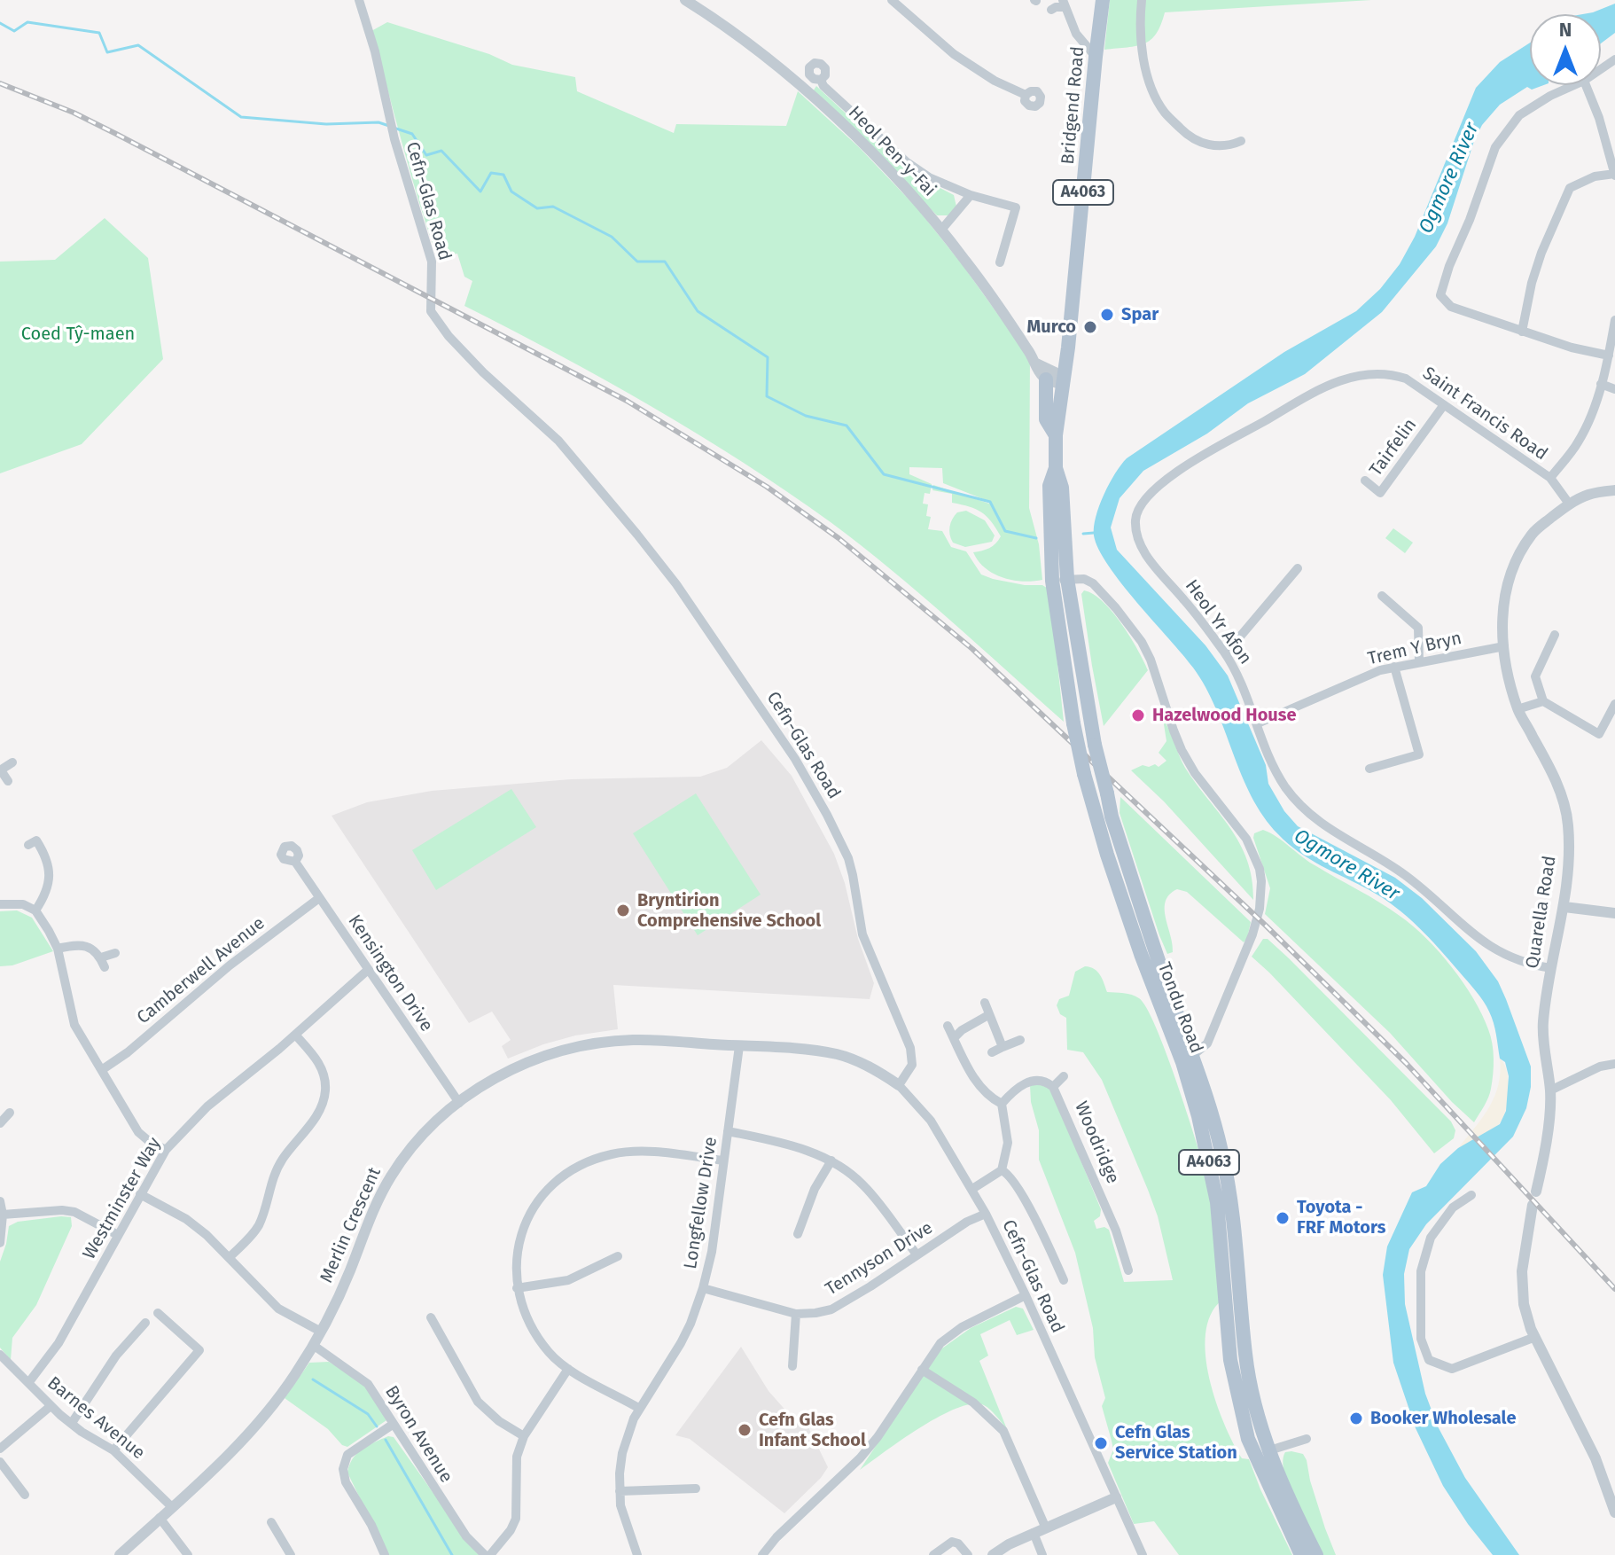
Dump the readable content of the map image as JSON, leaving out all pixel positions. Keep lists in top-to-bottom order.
{
  "streets": {
    "main road": ["Bridgend Road", "A4063", "Tondu Road"],
    "street": [
      "Heol Pen-y-Fai",
      "Cefn-Glas Road",
      "Saint Francis Road",
      "Tairfelin",
      "Heol Yr Afon",
      "Trem Y Bryn",
      "Quarella Road",
      "Camberwell Avenue",
      "Kensington Drive",
      "Woodridge",
      "Westminster Way",
      "Longfellow Drive",
      "Merlin Crescent",
      "Tennyson Drive",
      "Barnes Avenue",
      "Byron Avenue"
    ]
  },
  "crossings": [
    ["Bridgend Road", "Heol Pen-y-Fai"],
    ["Bridgend Road", "Tondu Road"],
    ["Heol Pen-y-Fai", "Tondu Road"],
    ["Cefn-Glas Road", "Merlin Crescent"],
    ["Cefn-Glas Road", "Tennyson Drive"],
    ["Saint Francis Road", "Tairfelin"],
    ["Saint Francis Road", "Heol Yr Afon"],
    ["Saint Francis Road", "Quarella Road"],
    ["Heol Yr Afon", "Trem Y Bryn"],
    ["Heol Yr Afon", "Quarella Road"],
    ["Trem Y Bryn", "Quarella Road"],
    ["Camberwell Avenue", "Kensington Drive"],
    ["Kensington Drive", "Westminster Way"],
    ["Kensington Drive", "Merlin Crescent"],
    ["Westminster Way", "Barnes Avenue"],
    ["Longfellow Drive", "Merlin Crescent"],
    ["Longfellow Drive", "Tennyson Drive"],
    ["Merlin Crescent", "Barnes Avenue"],
    ["Merlin Crescent", "Byron Avenue"]
  ],
  "water": ["Ogmore River"],
  "parks": ["Coed Tŷ-maen"],
  "places": [
    "Spar",
    "Murco",
    "Hazelwood House",
    "Bryntirion Comprehensive School",
    "Toyota - FRF Motors",
    "Booker Wholesale",
    "Cefn Glas Infant School",
    "Cefn Glas Service Station"
  ],
  "north": "top"
}
